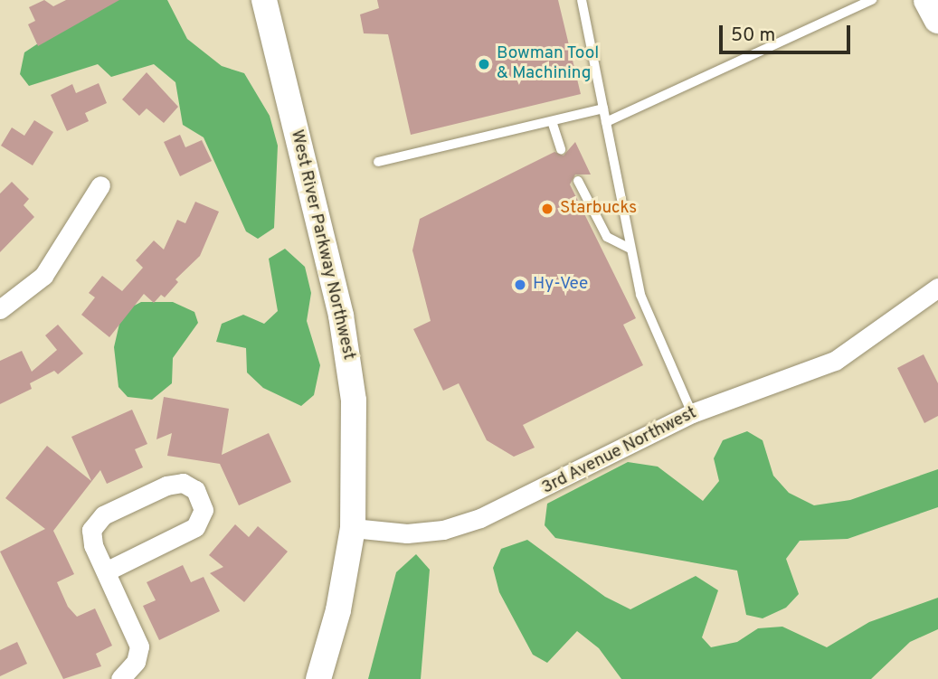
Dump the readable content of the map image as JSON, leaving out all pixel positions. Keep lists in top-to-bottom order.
{
  "streets": {
    "main road": ["West River Parkway Northwest"],
    "street": ["3rd Avenue Northwest"]
  },
  "crossings": [
    ["West River Parkway Northwest", "3rd Avenue Northwest"]
  ],
  "places": ["Bowman Tool & Machining", "Starbucks", "Hy-Vee"],
  "scale_bar": "50 m"
}
